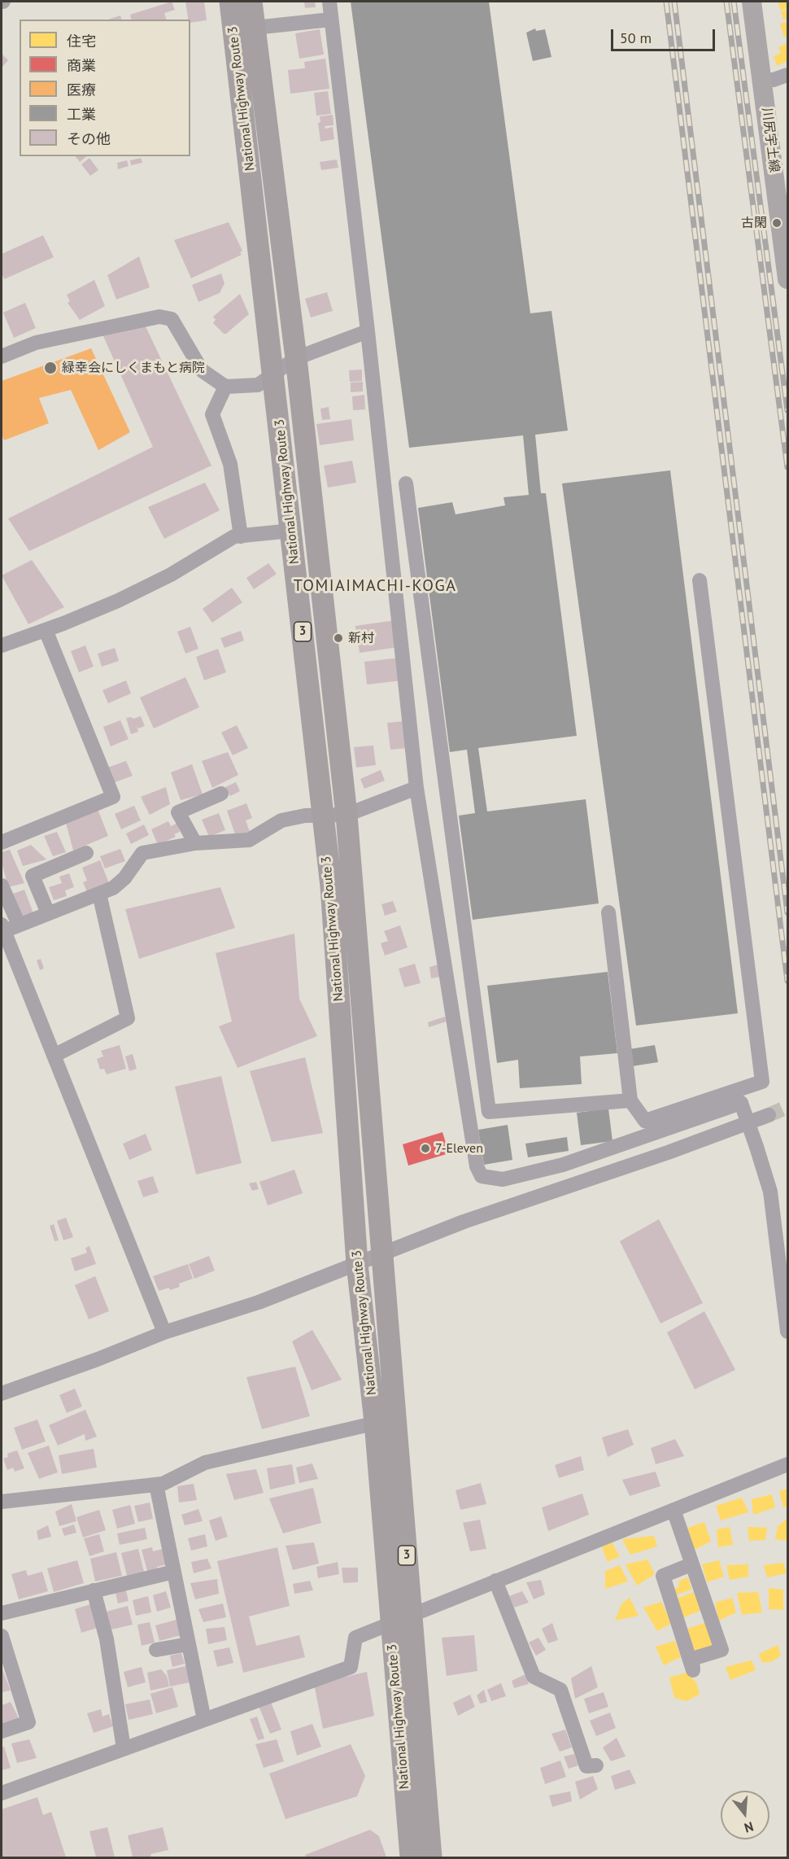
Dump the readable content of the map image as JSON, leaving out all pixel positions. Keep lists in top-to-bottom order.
{
  "streets": {
    "highway": ["National Highway Route 3", "3"],
    "main road": ["川尻宇土線"]
  },
  "districts": ["TOMIAIMACHI-KOGA"],
  "places": [
    "古閑",
    "緑幸会にしくまもと病院",
    "新村",
    "7-Eleven"
  ],
  "legend": [
    "住宅",
    "商業",
    "医療",
    "工業",
    "その他"
  ],
  "scale_bar": "50 m",
  "north": "bottom"
}
